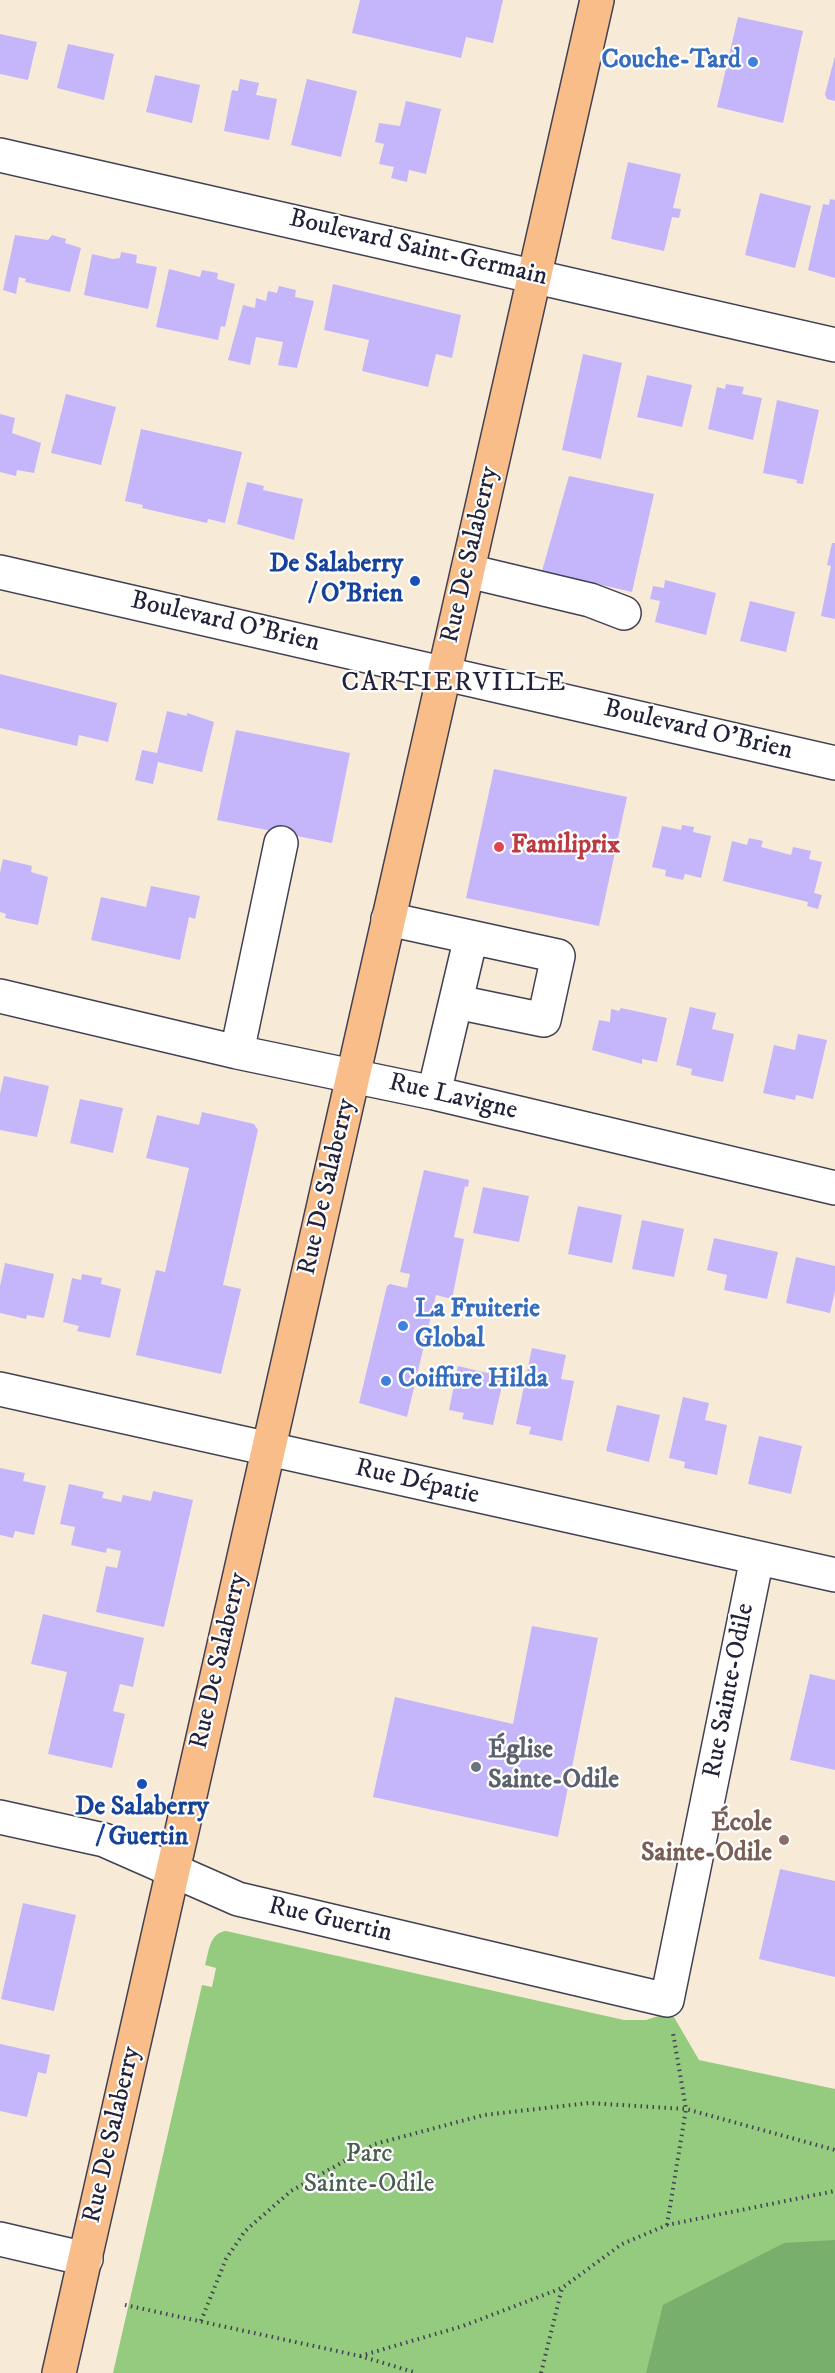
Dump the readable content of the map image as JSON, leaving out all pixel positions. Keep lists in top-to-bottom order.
{
  "streets": {
    "main road": ["Rue De Salaberry"],
    "street": [
      "Boulevard Saint-Germain",
      "Boulevard O'Brien",
      "Rue Lavigne",
      "Rue Dépatie",
      "Rue Sainte-Odile",
      "Rue Guertin"
    ]
  },
  "crossings": [
    ["Boulevard Saint-Germain", "Rue De Salaberry"],
    ["Rue De Salaberry", "Boulevard O'Brien"],
    ["Rue De Salaberry", "Rue Lavigne"],
    ["Rue De Salaberry", "Rue Dépatie"],
    ["Rue De Salaberry", "Rue Guertin"],
    ["Rue Dépatie", "Rue Sainte-Odile"],
    ["Rue Sainte-Odile", "Rue Guertin"]
  ],
  "districts": ["CARTIERVILLE"],
  "parks": ["Parc Sainte-Odile"],
  "places": [
    "Couche-Tard",
    "De Salaberry / O'Brien",
    "Familiprix",
    "La Fruiterie Global",
    "Coiffure Hilda",
    "Église Sainte-Odile",
    "De Salaberry / Guertin",
    "École Sainte-Odile"
  ]
}
